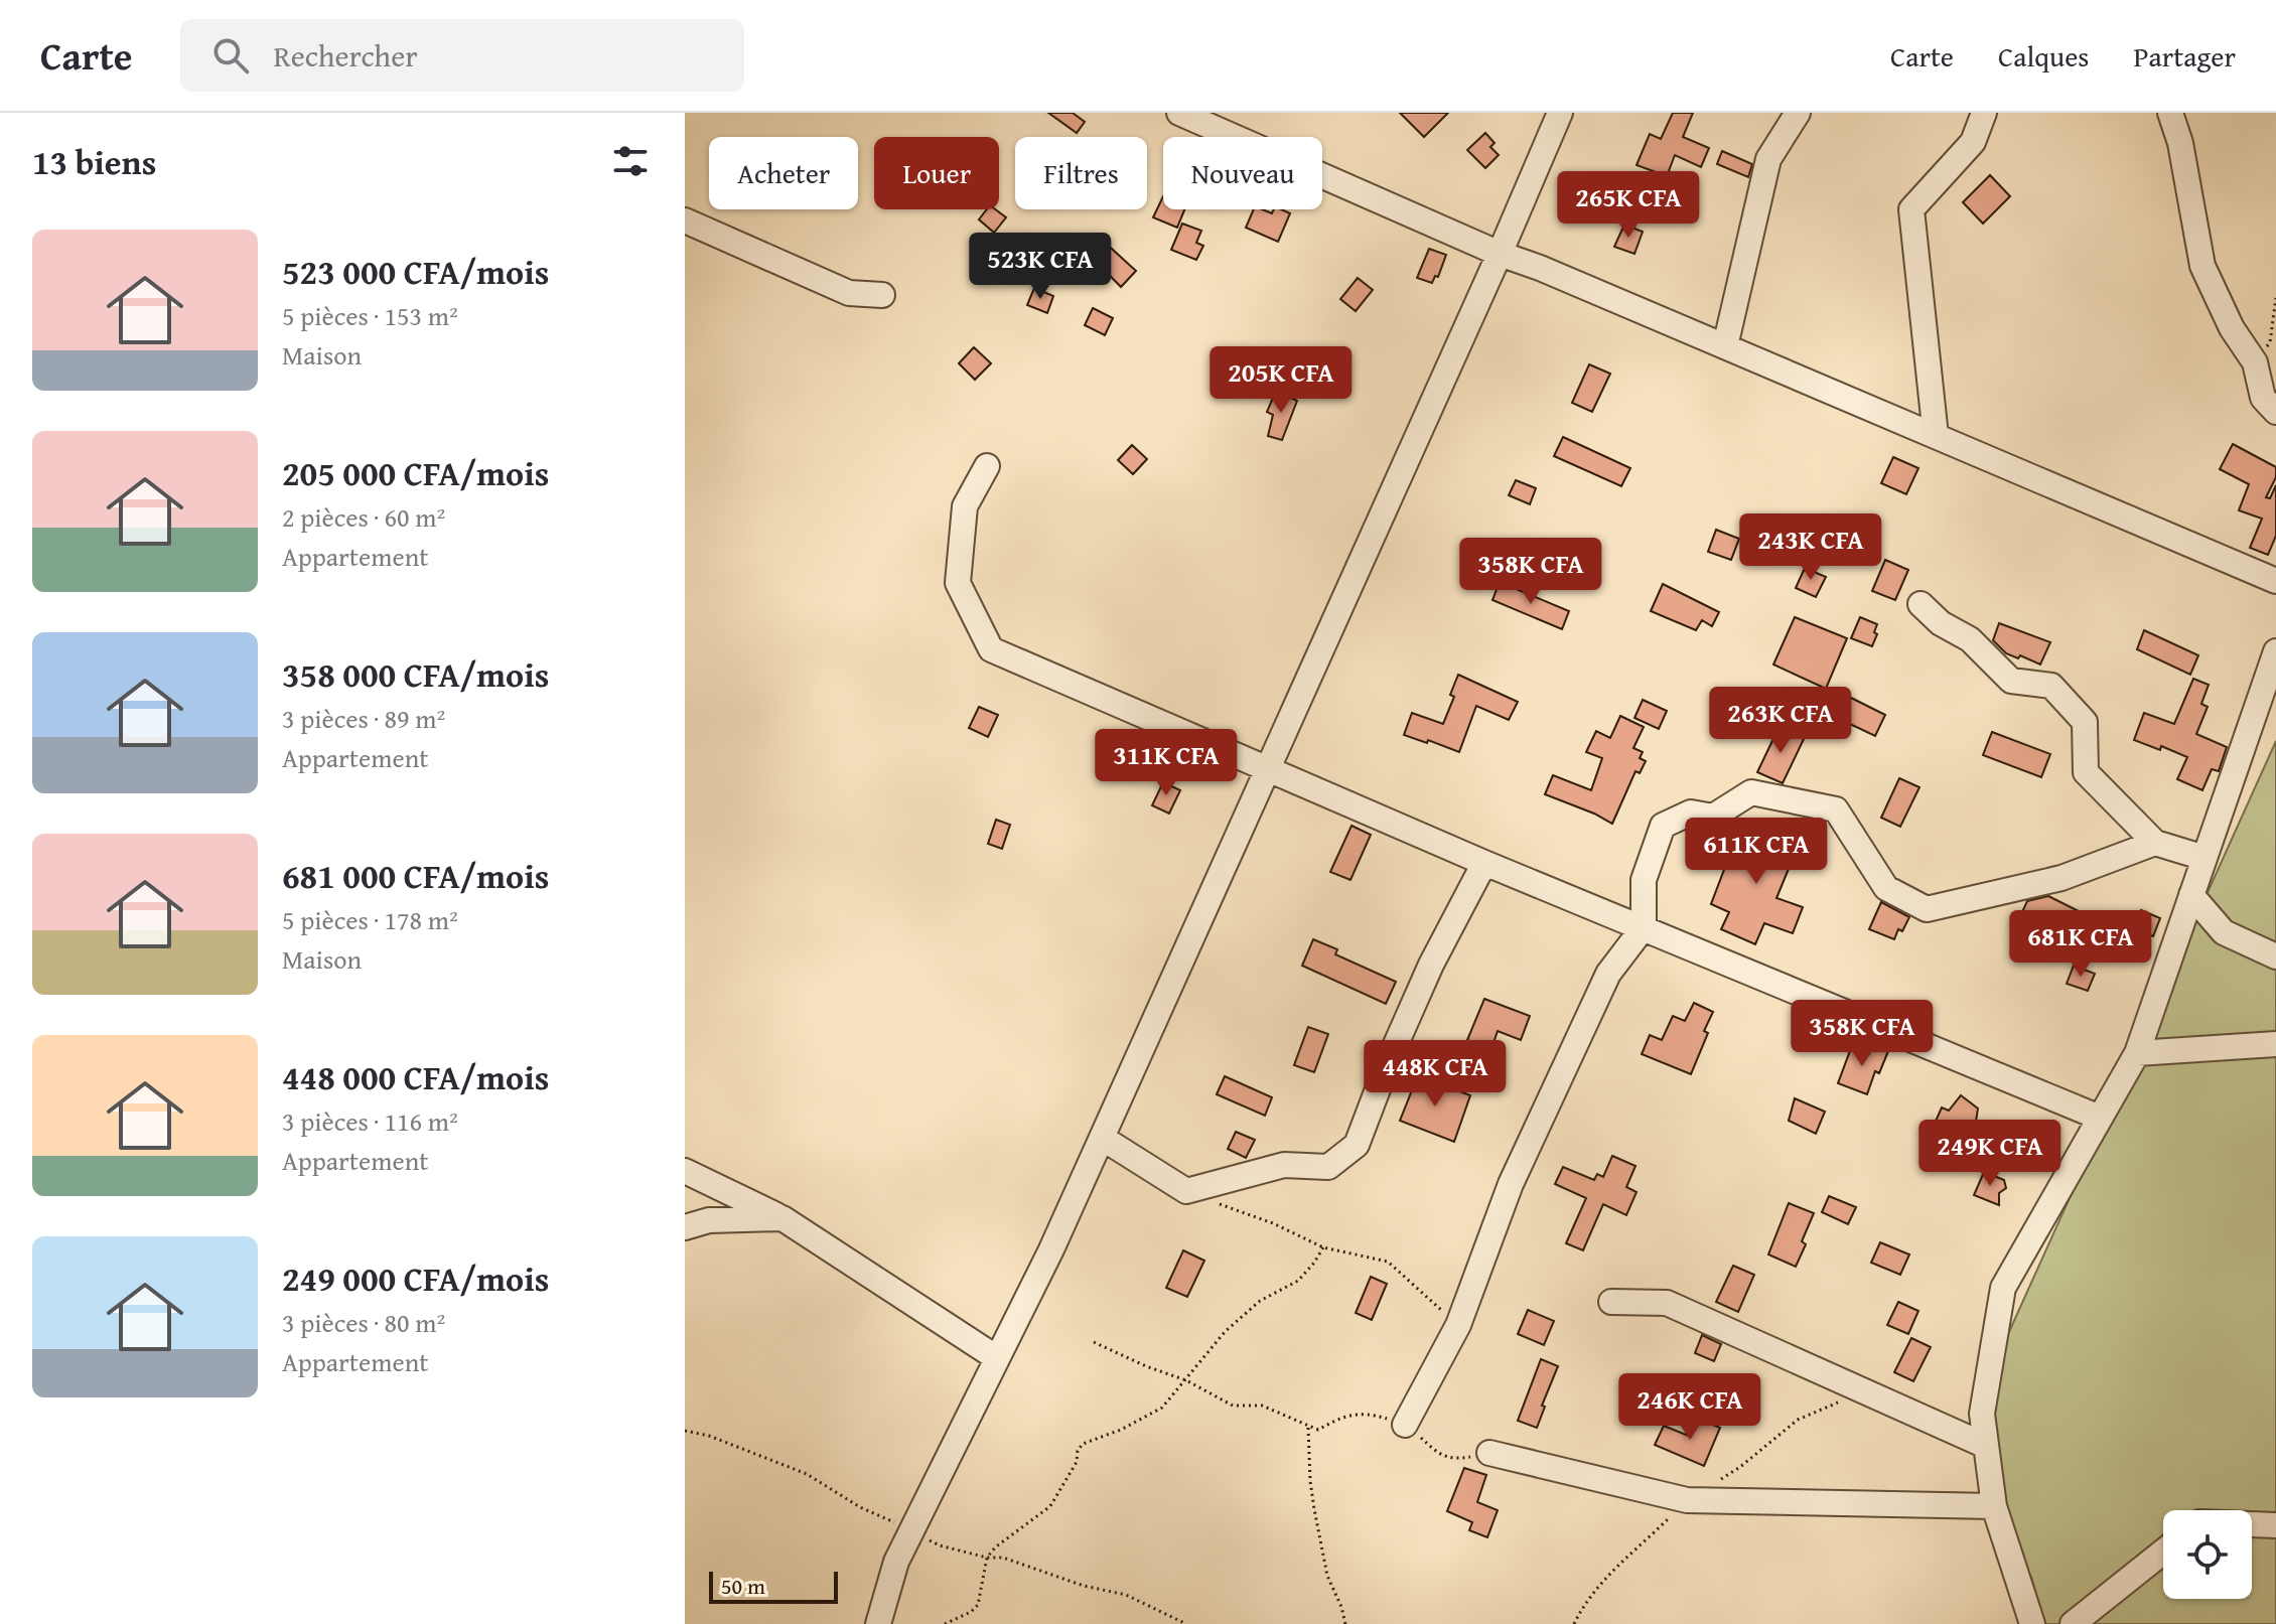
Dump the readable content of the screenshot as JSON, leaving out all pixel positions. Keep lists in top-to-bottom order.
{
  "scale_bar": "50 m",
  "page": {
    "header": "Carte",
    "search": "Rechercher",
    "nav": ["Carte", "Calques", "Partager"],
    "heading": "13 biens",
    "chip": [
      "Acheter",
      "Louer",
      "Filtres",
      "Nouveau"
    ],
    "price": [
      "265K CFA",
      "523K CFA",
      "205K CFA",
      "243K CFA",
      "358K CFA",
      "263K CFA",
      "311K CFA",
      "611K CFA",
      "681K CFA",
      "358K CFA",
      "448K CFA",
      "249K CFA",
      "246K CFA"
    ],
    "list": [
      {
        "name": "523 000 CFA/mois",
        "note": "5 pièces · 153 m² · Maison"
      },
      {
        "name": "205 000 CFA/mois",
        "note": "2 pièces · 60 m² · Appartement"
      },
      {
        "name": "358 000 CFA/mois",
        "note": "3 pièces · 89 m² · Appartement"
      },
      {
        "name": "681 000 CFA/mois",
        "note": "5 pièces · 178 m² · Maison"
      },
      {
        "name": "448 000 CFA/mois",
        "note": "3 pièces · 116 m² · Appartement"
      },
      {
        "name": "249 000 CFA/mois",
        "note": "3 pièces · 80 m² · Appartement"
      }
    ],
    "scale": "50 m"
  }
}
